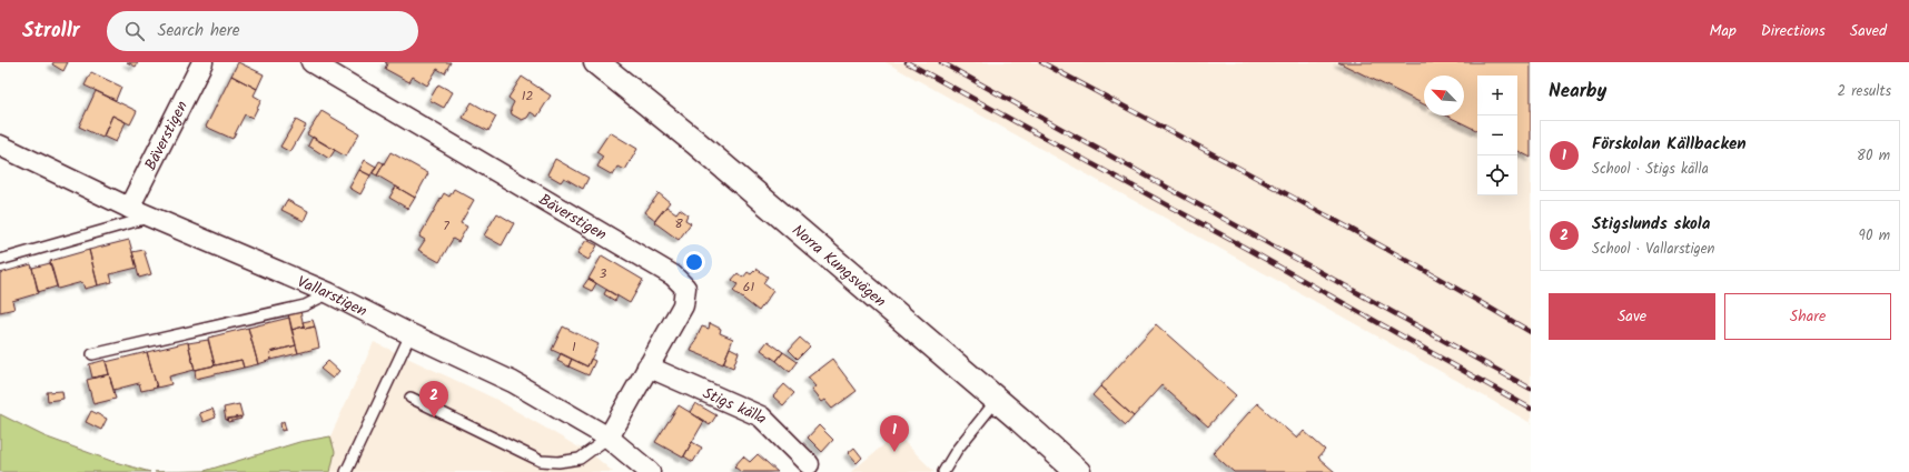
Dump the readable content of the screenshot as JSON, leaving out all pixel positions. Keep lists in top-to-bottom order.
{
  "streets": {
    "street": [
      "Bäverstigen",
      "Norra Kungsvägen",
      "Vallarstigen",
      "Stigs källa"
    ]
  },
  "crossings": [
    ["Bäverstigen", "Vallarstigen"],
    ["Bäverstigen", "Stigs källa"]
  ],
  "house_numbers": [
    "12",
    "8",
    "7",
    "3",
    "61",
    "1"
  ],
  "north": "top left",
  "page": {
    "header": "Strollr",
    "search": "Search here",
    "nav": ["Map", "Directions", "Saved"],
    "heading": ["Nearby", "2 results"],
    "map_buttons": ["+", "−"],
    "list": [
      {
        "mark": "1",
        "name": "Förskolan Källbacken",
        "note": "School · Stigs källa",
        "value": "80 m"
      },
      {
        "mark": "2",
        "name": "Stigslunds skola",
        "note": "School · Vallarstigen",
        "value": "90 m"
      }
    ],
    "buttons": ["Save", "Share"],
    "pins": ["2", "1"]
  }
}
